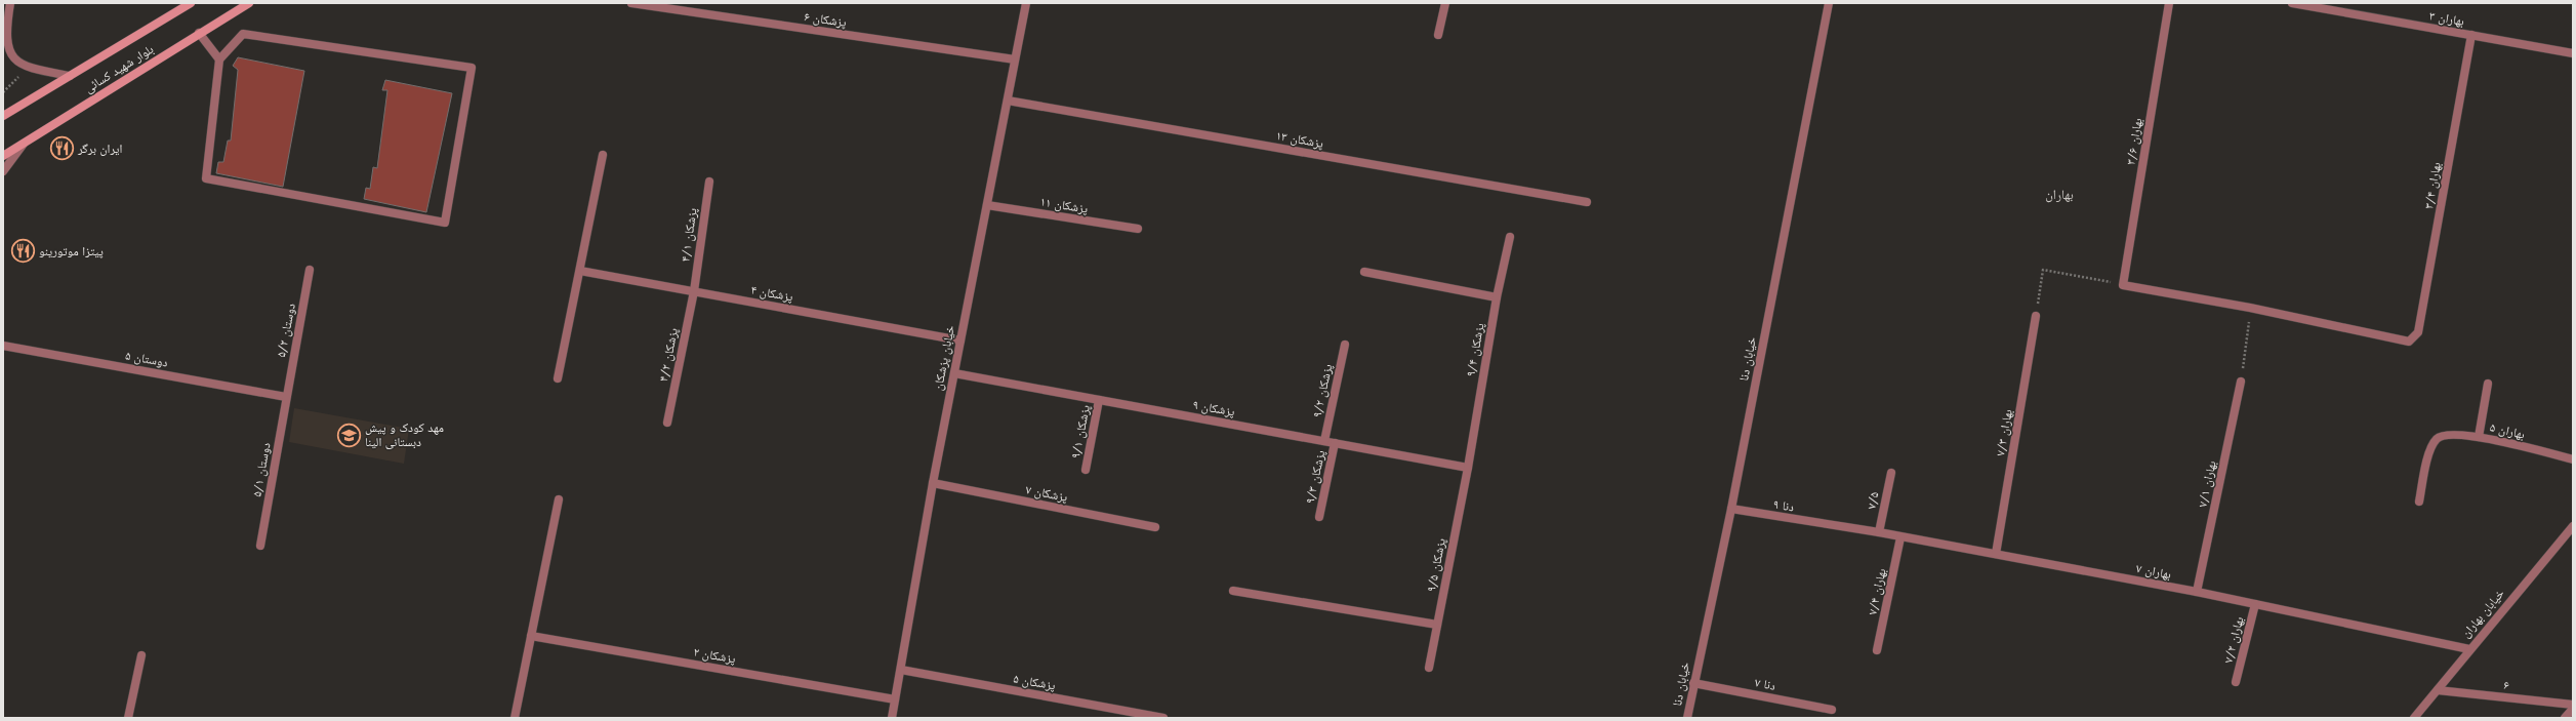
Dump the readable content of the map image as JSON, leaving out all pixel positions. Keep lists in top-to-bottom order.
{
  "streets": {
    "main road": ["بلوار شهید کسائی"],
    "street": [
      "۳ بهاران",
      "۶ پزشکان",
      "۱۳ پزشکان",
      "۳/۶ بهاران",
      "۳/۴ بهاران",
      "۱۱ پزشکان",
      "۴/۱ پزشکان",
      "۴ پزشکان",
      "۵/۲ دوستان",
      "۹/۴ پزشکان",
      "۴/۲ پزشکان",
      "خیابان پزشکان",
      "۵ دوستان",
      "خیابان دنا",
      "۹/۲ پزشکان",
      "۹ پزشکان",
      "۵ بهاران",
      "۹/۱ پزشکان",
      "۷/۳ بهاران",
      "۵/۱ دوستان",
      "۹/۳ پزشکان",
      "۷/۱ بهاران",
      "۷ پزشکان",
      "۷/۵",
      "۹ دنا",
      "۹/۵ پزشکان",
      "۷ بهاران",
      "۷/۴ بهاران",
      "خیابان بهاران",
      "۷/۲ بهاران",
      "۲ پزشکان",
      "۵ پزشکان",
      "۷ دنا",
      "۶"
    ]
  },
  "crossings": [
    ["۳ بهاران", "۳/۴ بهاران"],
    ["۶ پزشکان", "خیابان پزشکان"],
    ["۱۳ پزشکان", "خیابان پزشکان"],
    ["۱۱ پزشکان", "خیابان پزشکان"],
    ["۴/۱ پزشکان", "۴ پزشکان"],
    ["۴/۱ پزشکان", "۴/۲ پزشکان"],
    ["۴ پزشکان", "۴/۲ پزشکان"],
    ["۴ پزشکان", "خیابان پزشکان"],
    ["۵/۲ دوستان", "۵ دوستان"],
    ["۵/۲ دوستان", "۵/۱ دوستان"],
    ["۹/۴ پزشکان", "۹ پزشکان"],
    ["۹/۴ پزشکان", "۹/۵ پزشکان"],
    ["خیابان پزشکان", "۹ پزشکان"],
    ["خیابان پزشکان", "۷ پزشکان"],
    ["خیابان پزشکان", "۲ پزشکان"],
    ["خیابان پزشکان", "۵ پزشکان"],
    ["۵ دوستان", "۵/۱ دوستان"],
    ["خیابان دنا", "۹ دنا"],
    ["خیابان دنا", "۷ دنا"],
    ["۹/۲ پزشکان", "۹ پزشکان"],
    ["۹ پزشکان", "۹/۱ پزشکان"],
    ["۹ پزشکان", "۹/۳ پزشکان"],
    ["۹ پزشکان", "۹/۵ پزشکان"],
    ["۷/۳ بهاران", "۷ بهاران"],
    ["۷/۱ بهاران", "۷ بهاران"],
    ["۷/۵", "۷ بهاران"],
    ["۹ دنا", "۷ بهاران"],
    ["۷ بهاران", "۷/۴ بهاران"],
    ["۷ بهاران", "خیابان بهاران"],
    ["۷ بهاران", "۷/۲ بهاران"],
    ["خیابان بهاران", "۶"]
  ],
  "districts": ["بهاران"],
  "places": {
    "restaurant": ["ایران برگر", "پیتزا موتورینو"],
    "school or university": ["مهد کودک و پیش دبستانی الینا"]
  }
}
